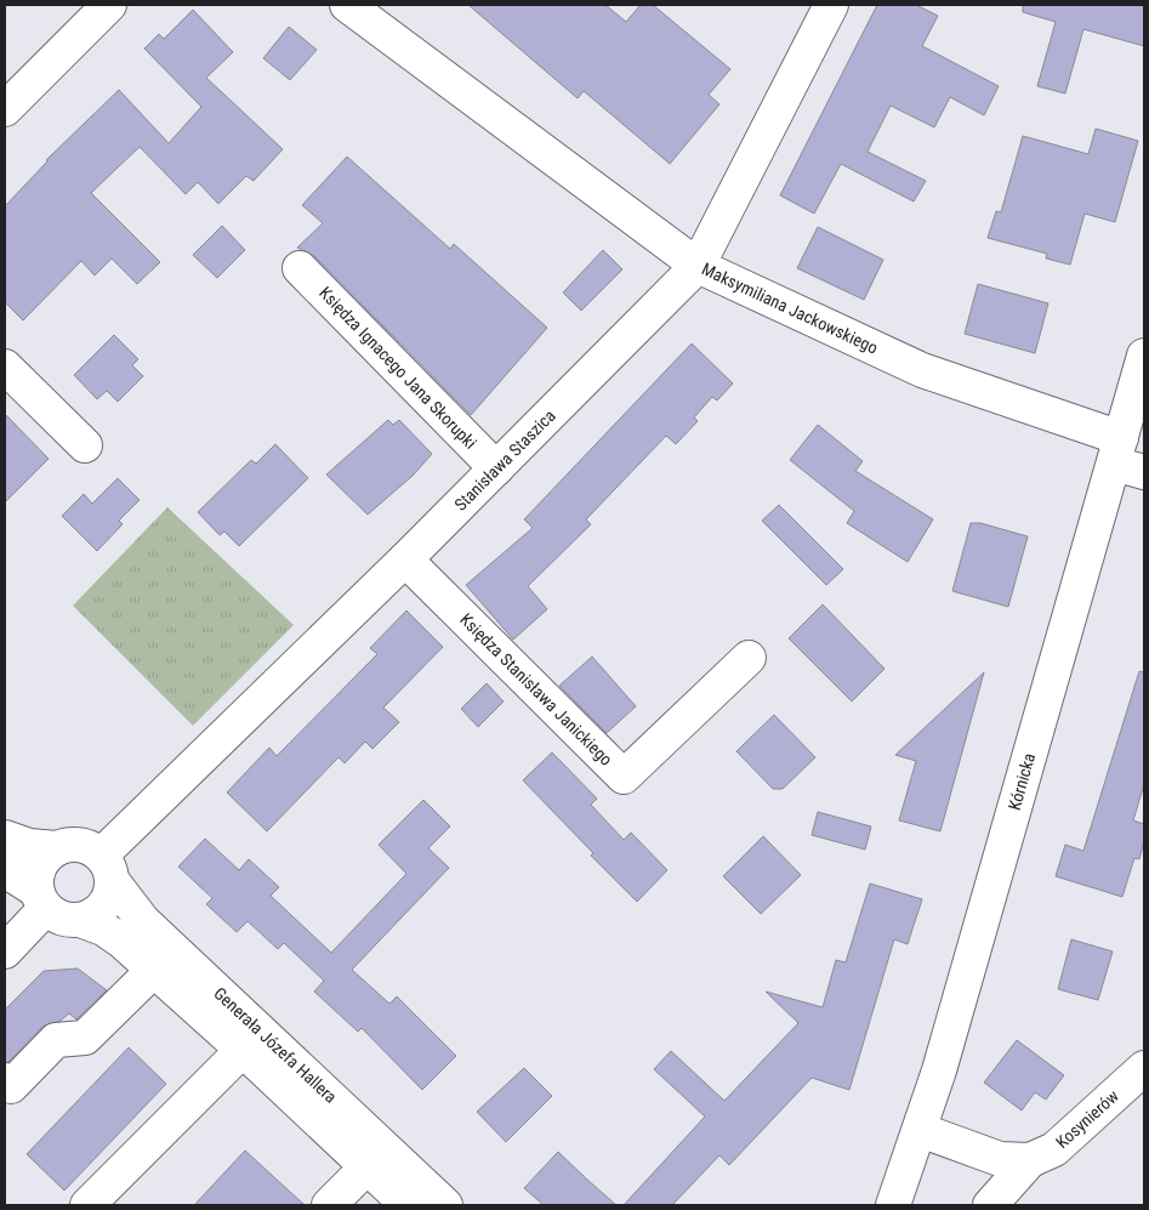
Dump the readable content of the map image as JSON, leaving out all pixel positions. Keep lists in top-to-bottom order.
{
  "streets": {
    "street": [
      "Maksymiliana Jackowskiego",
      "Księdza Ignacego Jana Skorupki",
      "Stanisława Staszica",
      "Księdza Stanisława Janickiego",
      "Kórnicka",
      "Generała Józefa Hallera",
      "Kosynierów"
    ]
  },
  "crossings": [
    ["Maksymiliana Jackowskiego", "Stanisława Staszica"],
    ["Maksymiliana Jackowskiego", "Kórnicka"],
    ["Księdza Ignacego Jana Skorupki", "Stanisława Staszica"],
    ["Stanisława Staszica", "Księdza Stanisława Janickiego"],
    ["Stanisława Staszica", "Generała Józefa Hallera"],
    ["Kórnicka", "Kosynierów"]
  ]
}
